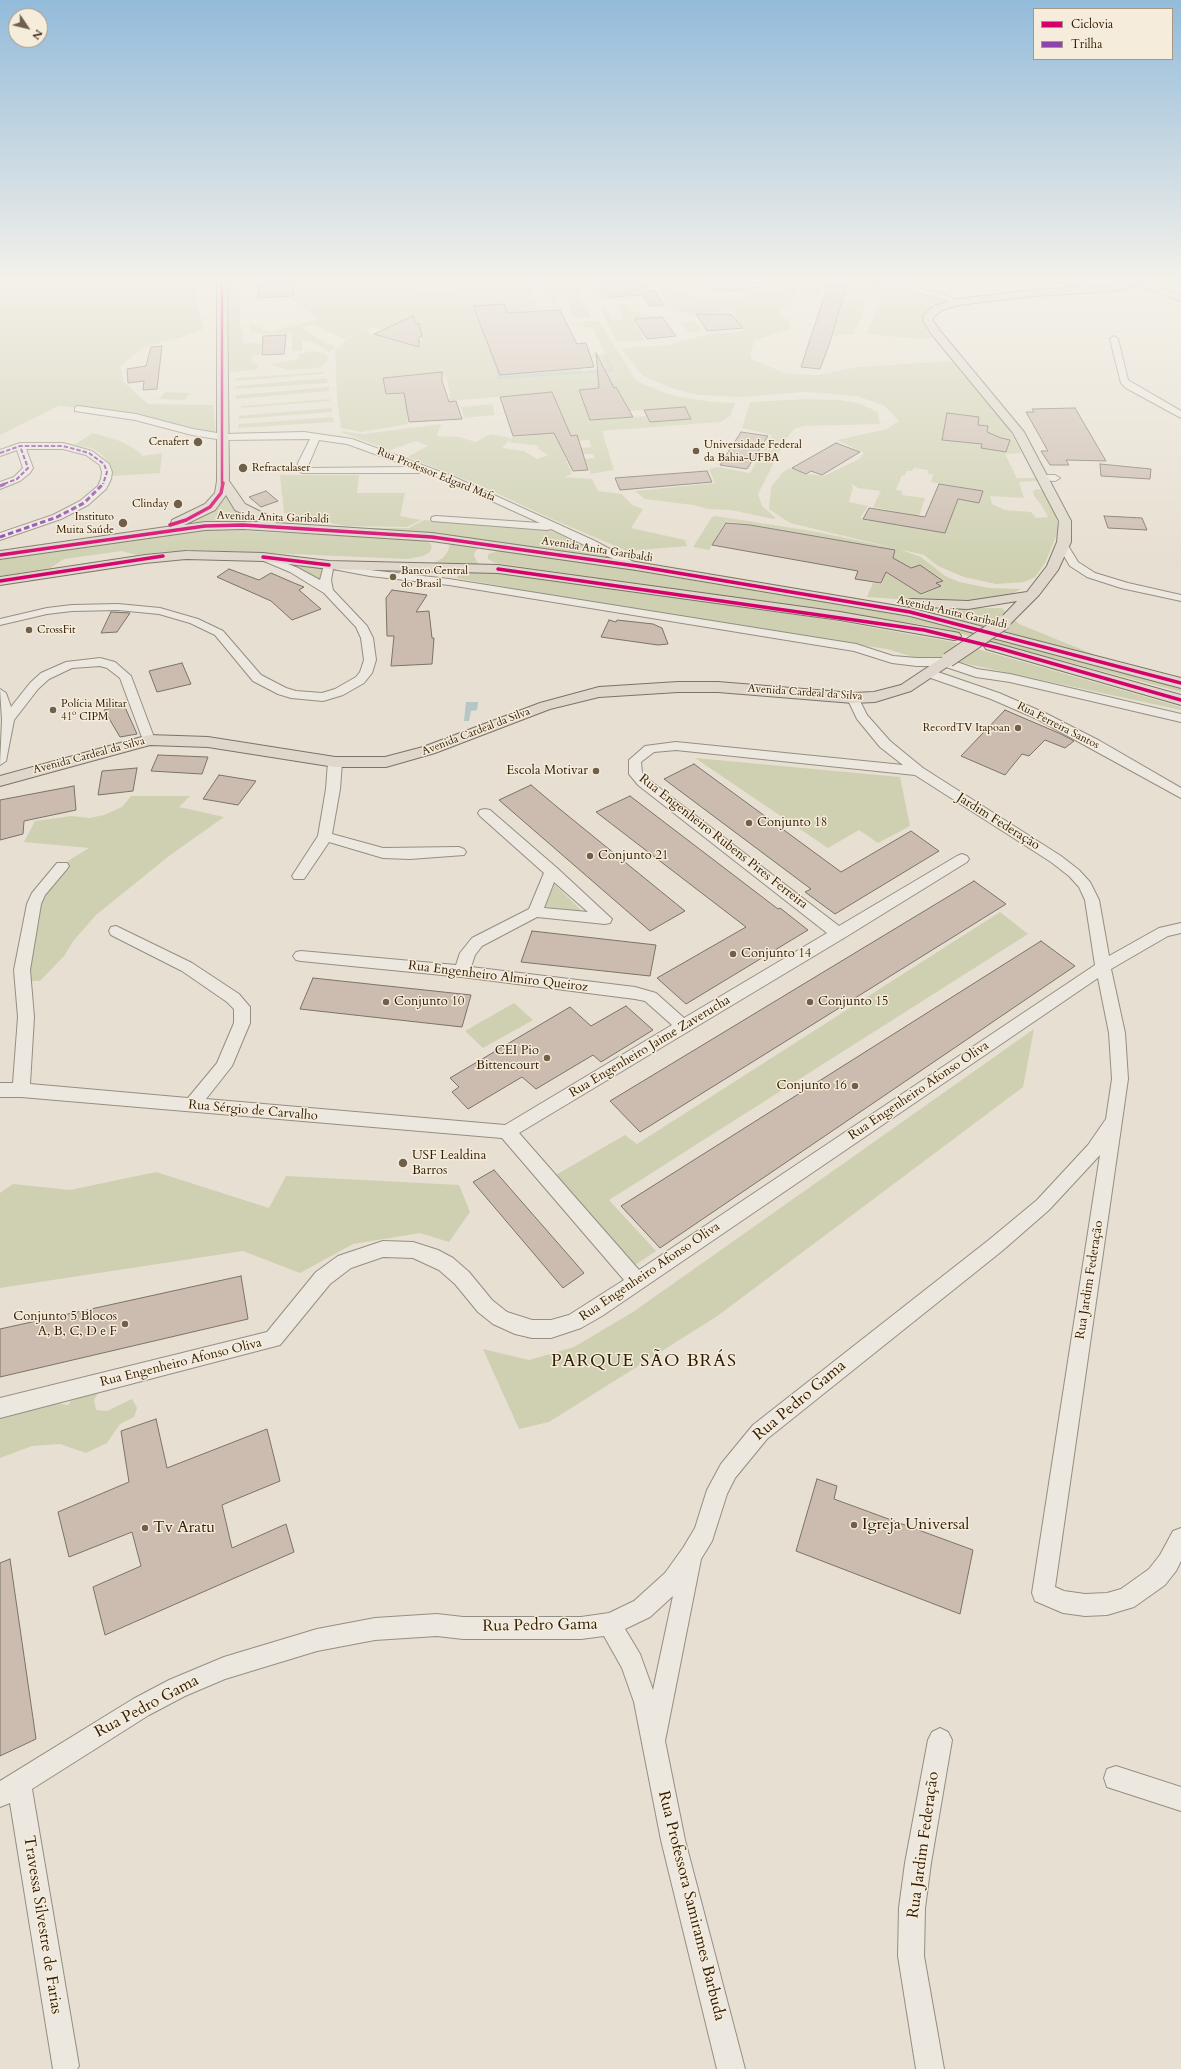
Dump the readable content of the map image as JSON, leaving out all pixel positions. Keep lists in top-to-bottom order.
{
  "streets": {
    "main road": ["Avenida Anita Garibaldi", "Avenida Cardeal da Silva"],
    "street": [
      "Rua Professor Edgard Mafa",
      "Rua Ferreira Santos",
      "Jardim Federação",
      "Rua Engenheiro Rubens Pires Ferreira",
      "Rua Engenheiro Almiro Queiroz",
      "Rua Engenheiro Jaime Zaverucha",
      "Rua Engenheiro Afonso Oliva",
      "Rua Sérgio de Carvalho",
      "Rua Jardim Federação",
      "Rua Pedro Gama",
      "Rua Professora Samirames Barbuda",
      "Travessa Silvestre de Farias"
    ]
  },
  "crossings": [
    ["Rua Professor Edgard Mafa", "Avenida Anita Garibaldi"],
    ["Avenida Anita Garibaldi", "Avenida Cardeal da Silva"],
    ["Avenida Anita Garibaldi", "Rua Ferreira Santos"],
    ["Avenida Cardeal da Silva", "Rua Ferreira Santos"],
    ["Avenida Cardeal da Silva", "Jardim Federação"],
    ["Jardim Federação", "Rua Engenheiro Rubens Pires Ferreira"],
    ["Jardim Federação", "Rua Engenheiro Afonso Oliva"],
    ["Jardim Federação", "Rua Jardim Federação"],
    ["Rua Engenheiro Rubens Pires Ferreira", "Rua Engenheiro Jaime Zaverucha"],
    ["Rua Engenheiro Almiro Queiroz", "Rua Engenheiro Jaime Zaverucha"],
    ["Rua Engenheiro Jaime Zaverucha", "Rua Sérgio de Carvalho"],
    ["Rua Engenheiro Afonso Oliva", "Rua Jardim Federação"],
    ["Rua Jardim Federação", "Rua Pedro Gama"],
    ["Rua Pedro Gama", "Rua Professora Samirames Barbuda"],
    ["Rua Pedro Gama", "Travessa Silvestre de Farias"]
  ],
  "districts": ["PARQUE SÃO BRÁS"],
  "places": [
    "Cenafert",
    "Universidade Federal da Bahia-UFBA",
    "Refractalaser",
    "Clinday",
    "Instituto Muita Saúde",
    "Banco Central do Brasil",
    "CrossFit",
    "Polícia Militar 41º CIPM",
    "RecordTV Itapoan",
    "Escola Motivar",
    "Conjunto 18",
    "Conjunto 21",
    "Conjunto 14",
    "Conjunto 10",
    "Conjunto 15",
    "CEI Pio Bittencourt",
    "Conjunto 16",
    "USF Lealdina Barros",
    "Conjunto 5 Blocos A, B, C, D e F",
    "Igreja Universal",
    "Tv Aratu"
  ],
  "legend": ["Ciclovia", "Trilha"],
  "north": "bottom right"
}
